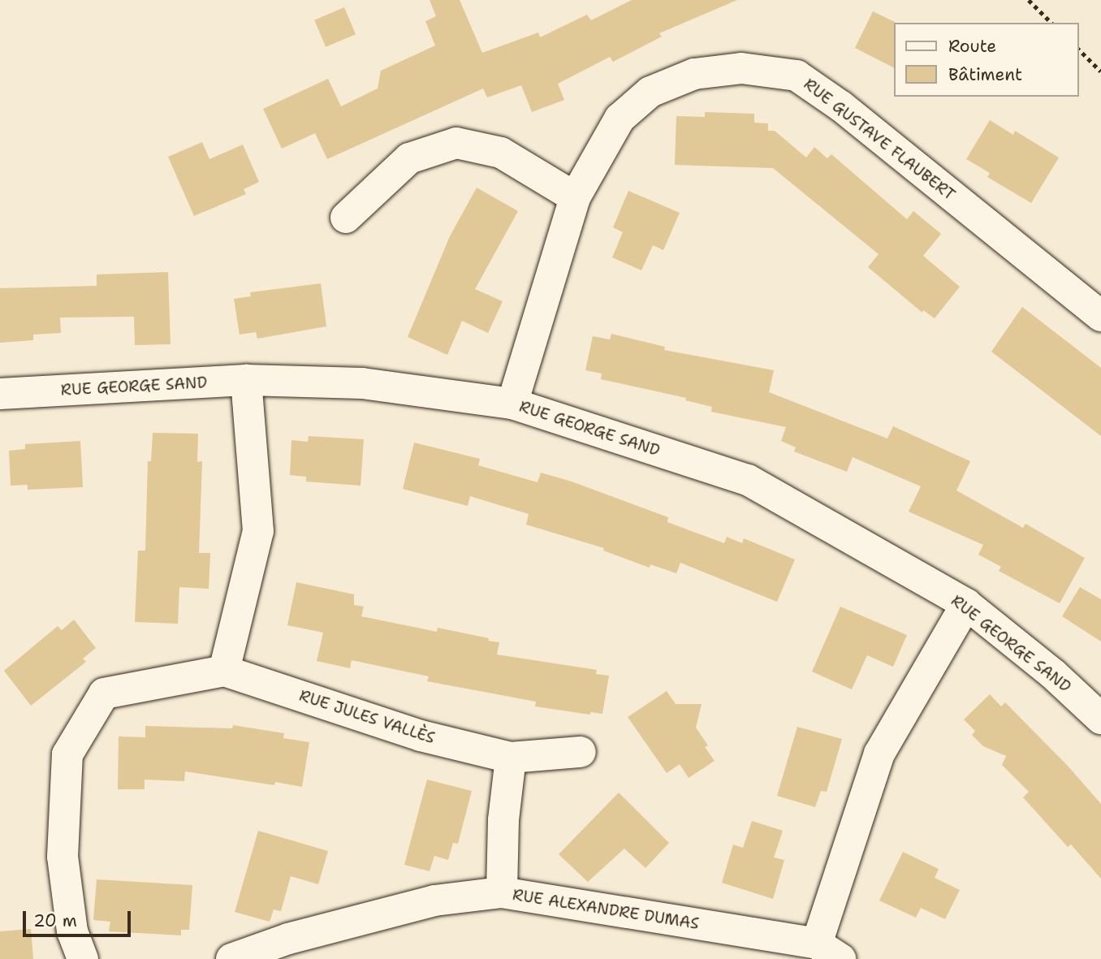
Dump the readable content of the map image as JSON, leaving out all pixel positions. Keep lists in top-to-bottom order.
{
  "streets": {
    "street": [
      "RUE GUSTAVE FLAUBERT",
      "RUE GEORGE SAND",
      "RUE JULES VALLÈS",
      "RUE ALEXANDRE DUMAS"
    ]
  },
  "crossings": [
    ["RUE GUSTAVE FLAUBERT", "RUE GEORGE SAND"],
    ["RUE GEORGE SAND", "RUE ALEXANDRE DUMAS"]
  ],
  "legend": ["Route", "Bâtiment"],
  "scale_bar": "20 m"
}
